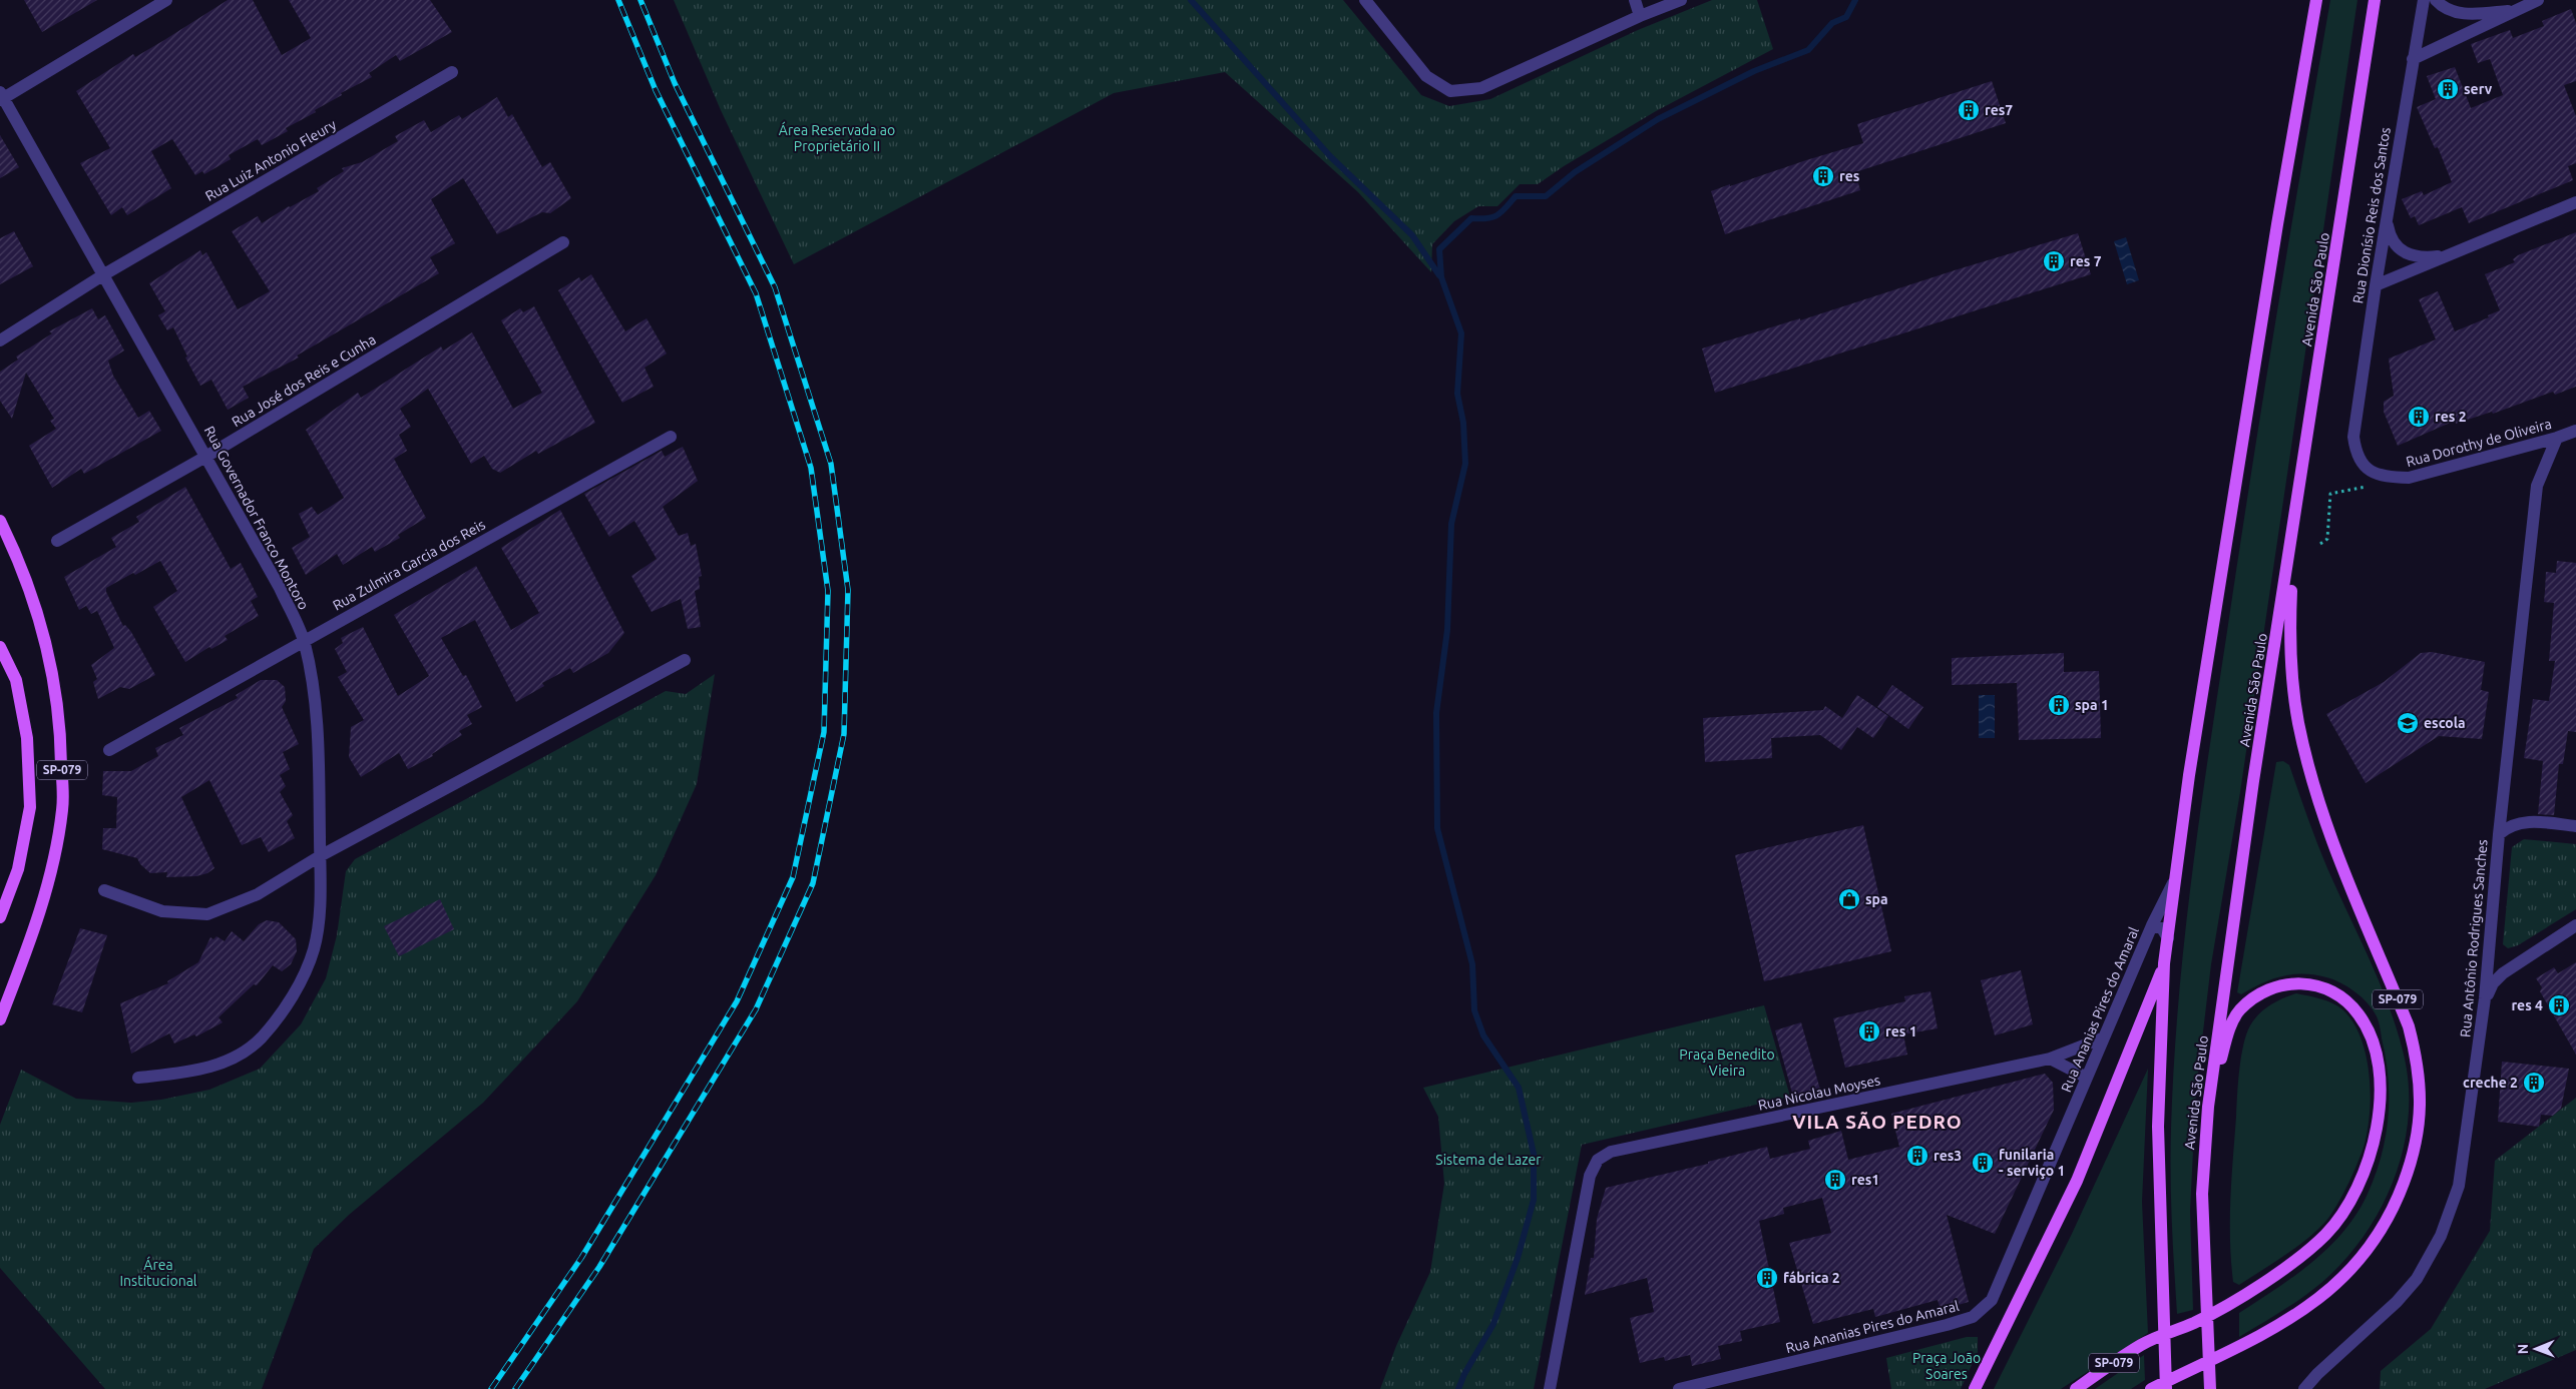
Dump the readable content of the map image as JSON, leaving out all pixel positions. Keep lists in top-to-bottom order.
{
  "streets": {
    "main road": ["Avenida São Paulo", "SP-079"],
    "street": [
      "Rua Luiz Antonio Fleury",
      "Rua Dionísio Reis dos Santos",
      "Rua José dos Reis e Cunha",
      "Rua Dorothy de Oliveira",
      "Rua Governador Franco Montoro",
      "Rua Zulmira Garcia dos Reis",
      "Rua Antônio Rodrigues Sanches",
      "Rua Ananias Pires do Amaral",
      "Rua Nicolau Moyses"
    ]
  },
  "crossings": [
    ["Rua Luiz Antonio Fleury", "Rua Governador Franco Montoro"],
    ["Rua Dionísio Reis dos Santos", "Rua Dorothy de Oliveira"],
    ["Avenida São Paulo", "SP-079"],
    ["Rua José dos Reis e Cunha", "Rua Governador Franco Montoro"],
    ["Rua Dorothy de Oliveira", "Rua Antônio Rodrigues Sanches"],
    ["Rua Governador Franco Montoro", "Rua Zulmira Garcia dos Reis"],
    ["Rua Ananias Pires do Amaral", "Rua Nicolau Moyses"]
  ],
  "districts": ["VILA SÃO PEDRO"],
  "parks": [
    "Área Reservada ao Proprietário II",
    "Praça Benedito Vieira",
    "Sistema de Lazer",
    "Área Institucional",
    "Praça João Soares"
  ],
  "places": {
    "building": [
      "serv",
      "res7",
      "res",
      "res 7",
      "res 2",
      "spa 1",
      "res 4",
      "res 1",
      "creche 2",
      "res3",
      "funilaria - serviço 1",
      "res1",
      "fábrica 2"
    ],
    "school or university": ["escola"],
    "shop": ["spa"]
  },
  "north": "left"
}
